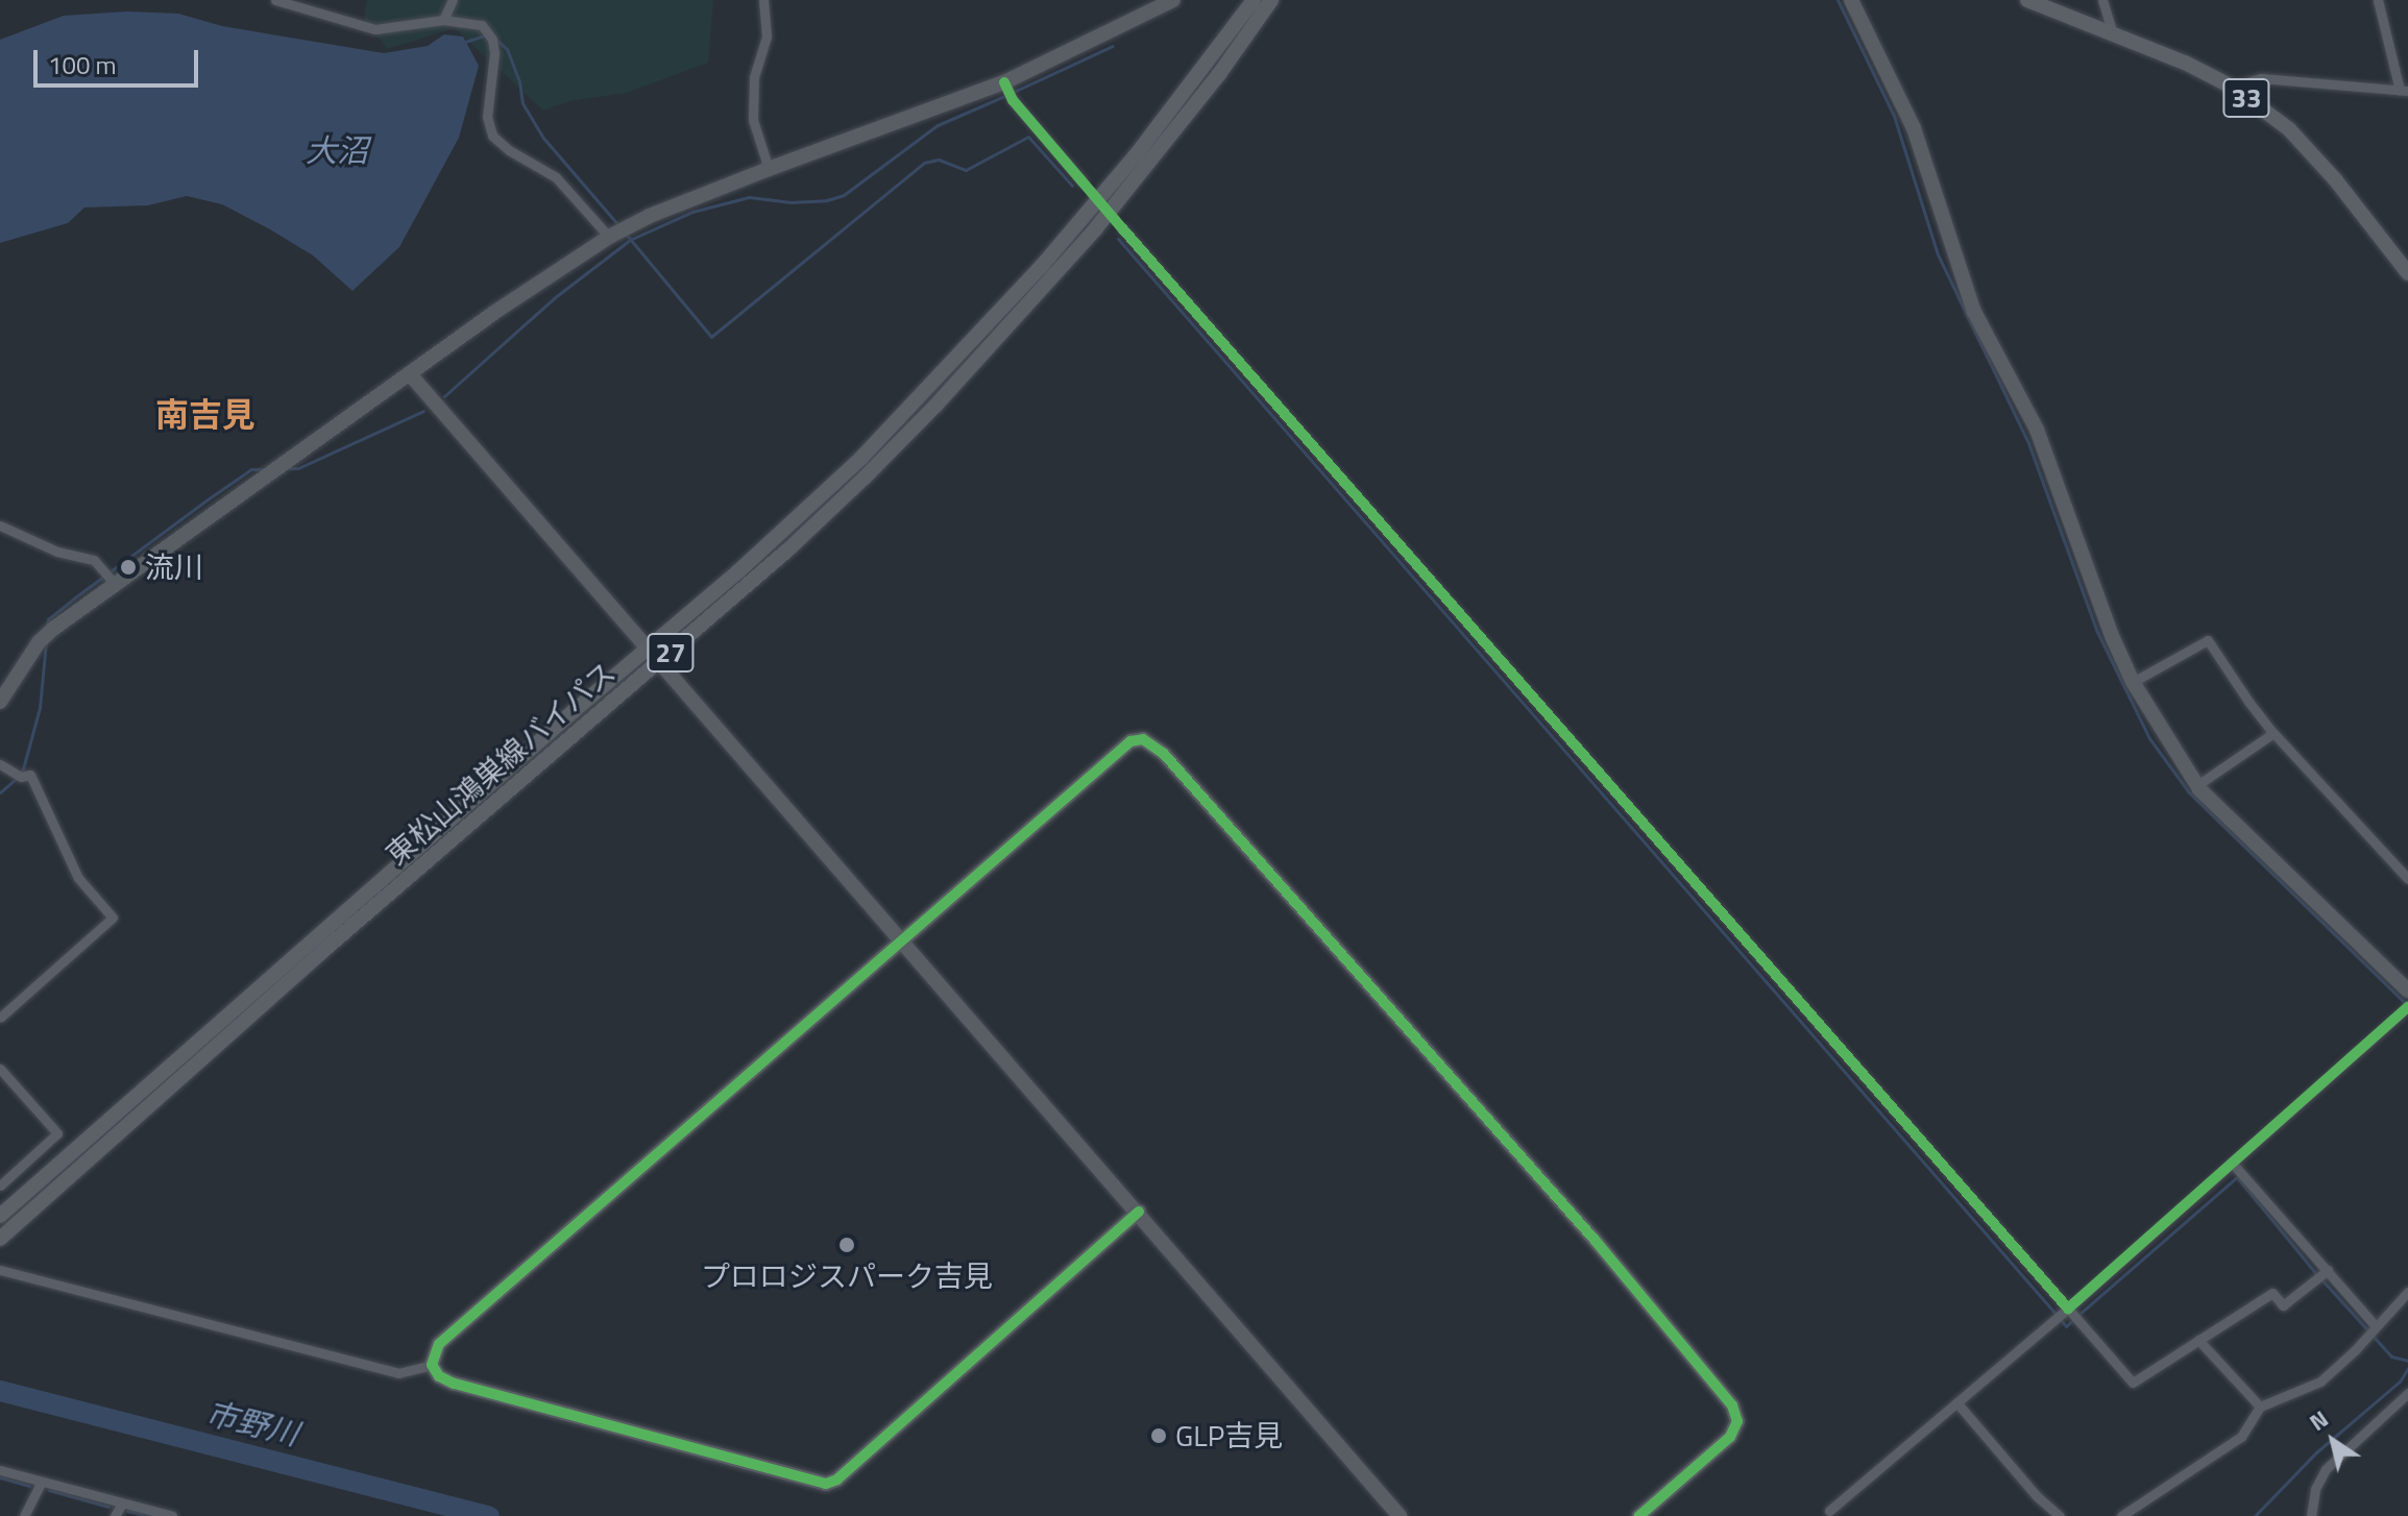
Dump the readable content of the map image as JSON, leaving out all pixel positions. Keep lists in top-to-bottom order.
{
  "streets": {
    "main road": ["33", "27", "東松山鴻巣線バイパス"]
  },
  "districts": ["南吉見"],
  "water": ["大沼", "市野川"],
  "places": ["流川", "プロロジスパーク吉見", "GLP吉見"],
  "scale_bar": "100 m",
  "north": "top left"
}
